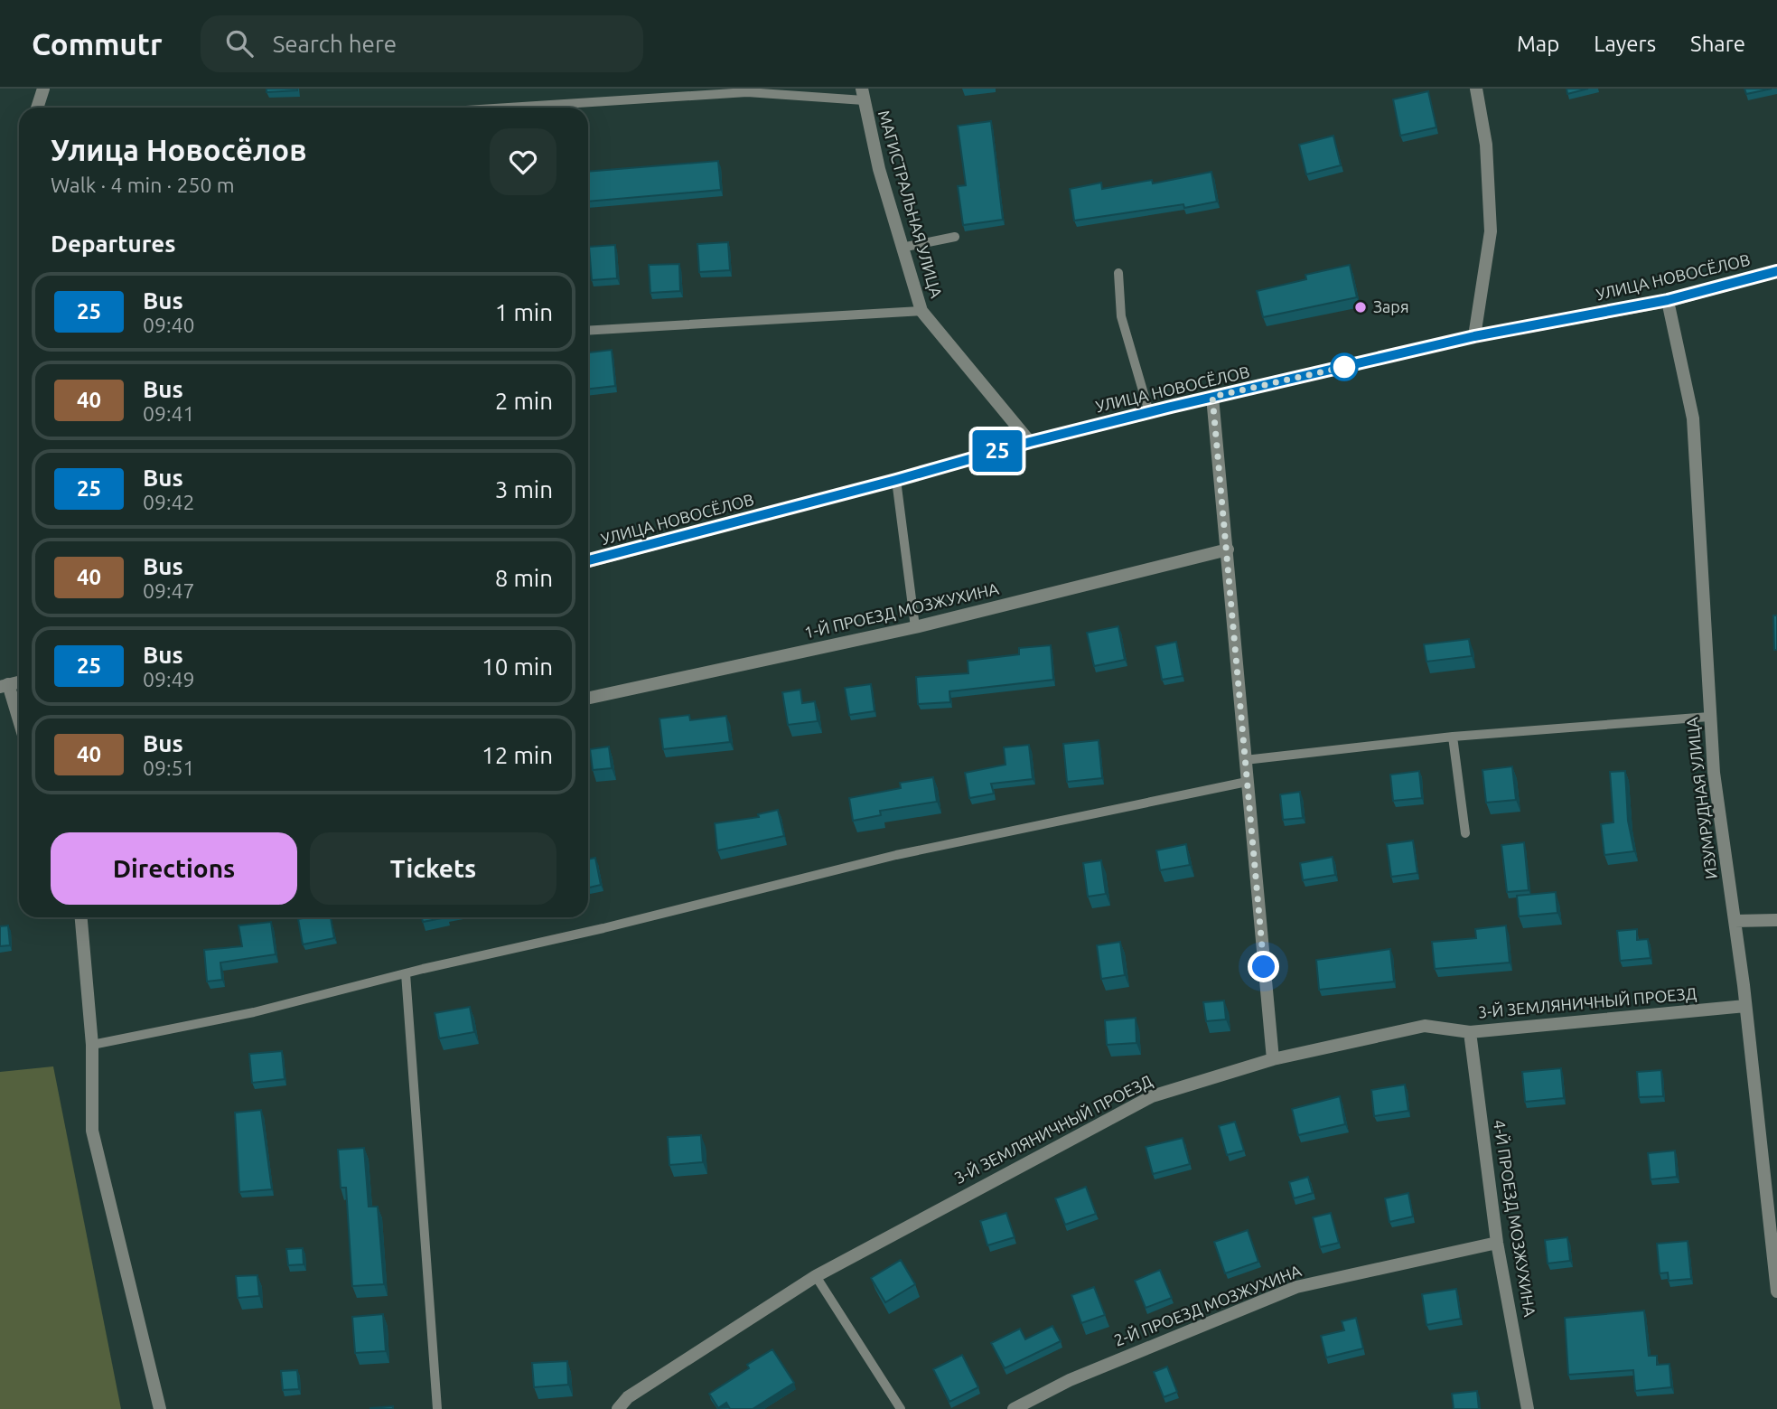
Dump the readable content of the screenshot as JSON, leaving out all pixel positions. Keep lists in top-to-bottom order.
{
  "streets": {
    "street": [
      "МАГИСТРАЛЬНАЯ УЛИЦА",
      "УЛИЦА НОВОСЁЛОВ",
      "1-Й ПРОЕЗД МОЗЖУХИНА",
      "ИЗУМРУДНАЯ УЛИЦА",
      "3-Й ЗЕМЛЯНИЧНЫЙ ПРОЕЗД",
      "4-Й ПРОЕЗД МОЗЖУХИНА",
      "2-Й ПРОЕЗД МОЗЖУХИНА"
    ]
  },
  "crossings": [
    ["МАГИСТРАЛЬНАЯ УЛИЦА", "УЛИЦА НОВОСЁЛОВ"],
    ["УЛИЦА НОВОСЁЛОВ", "ИЗУМРУДНАЯ УЛИЦА"],
    ["ИЗУМРУДНАЯ УЛИЦА", "3-Й ЗЕМЛЯНИЧНЫЙ ПРОЕЗД"],
    ["3-Й ЗЕМЛЯНИЧНЫЙ ПРОЕЗД", "4-Й ПРОЕЗД МОЗЖУХИНА"],
    ["4-Й ПРОЕЗД МОЗЖУХИНА", "2-Й ПРОЕЗД МОЗЖУХИНА"]
  ],
  "places": ["Заря"],
  "lines": ["bus line 25"],
  "page": {
    "header": "Commutr",
    "search": "Search here",
    "nav": ["Map", "Layers", "Share"],
    "on_map": "25",
    "heading": [
      ["Улица Новосёлов", "Walk · 4 min · 250 m"],
      "Departures"
    ],
    "list": [
      {
        "mark": "25",
        "name": "Bus",
        "note": "09:40",
        "value": "1 min"
      },
      {
        "mark": "40",
        "name": "Bus",
        "note": "09:41",
        "value": "2 min"
      },
      {
        "mark": "25",
        "name": "Bus",
        "note": "09:42",
        "value": "3 min"
      },
      {
        "mark": "40",
        "name": "Bus",
        "note": "09:47",
        "value": "8 min"
      },
      {
        "mark": "25",
        "name": "Bus",
        "note": "09:49",
        "value": "10 min"
      },
      {
        "mark": "40",
        "name": "Bus",
        "note": "09:51",
        "value": "12 min"
      }
    ],
    "buttons": ["Directions", "Tickets"]
  }
}
